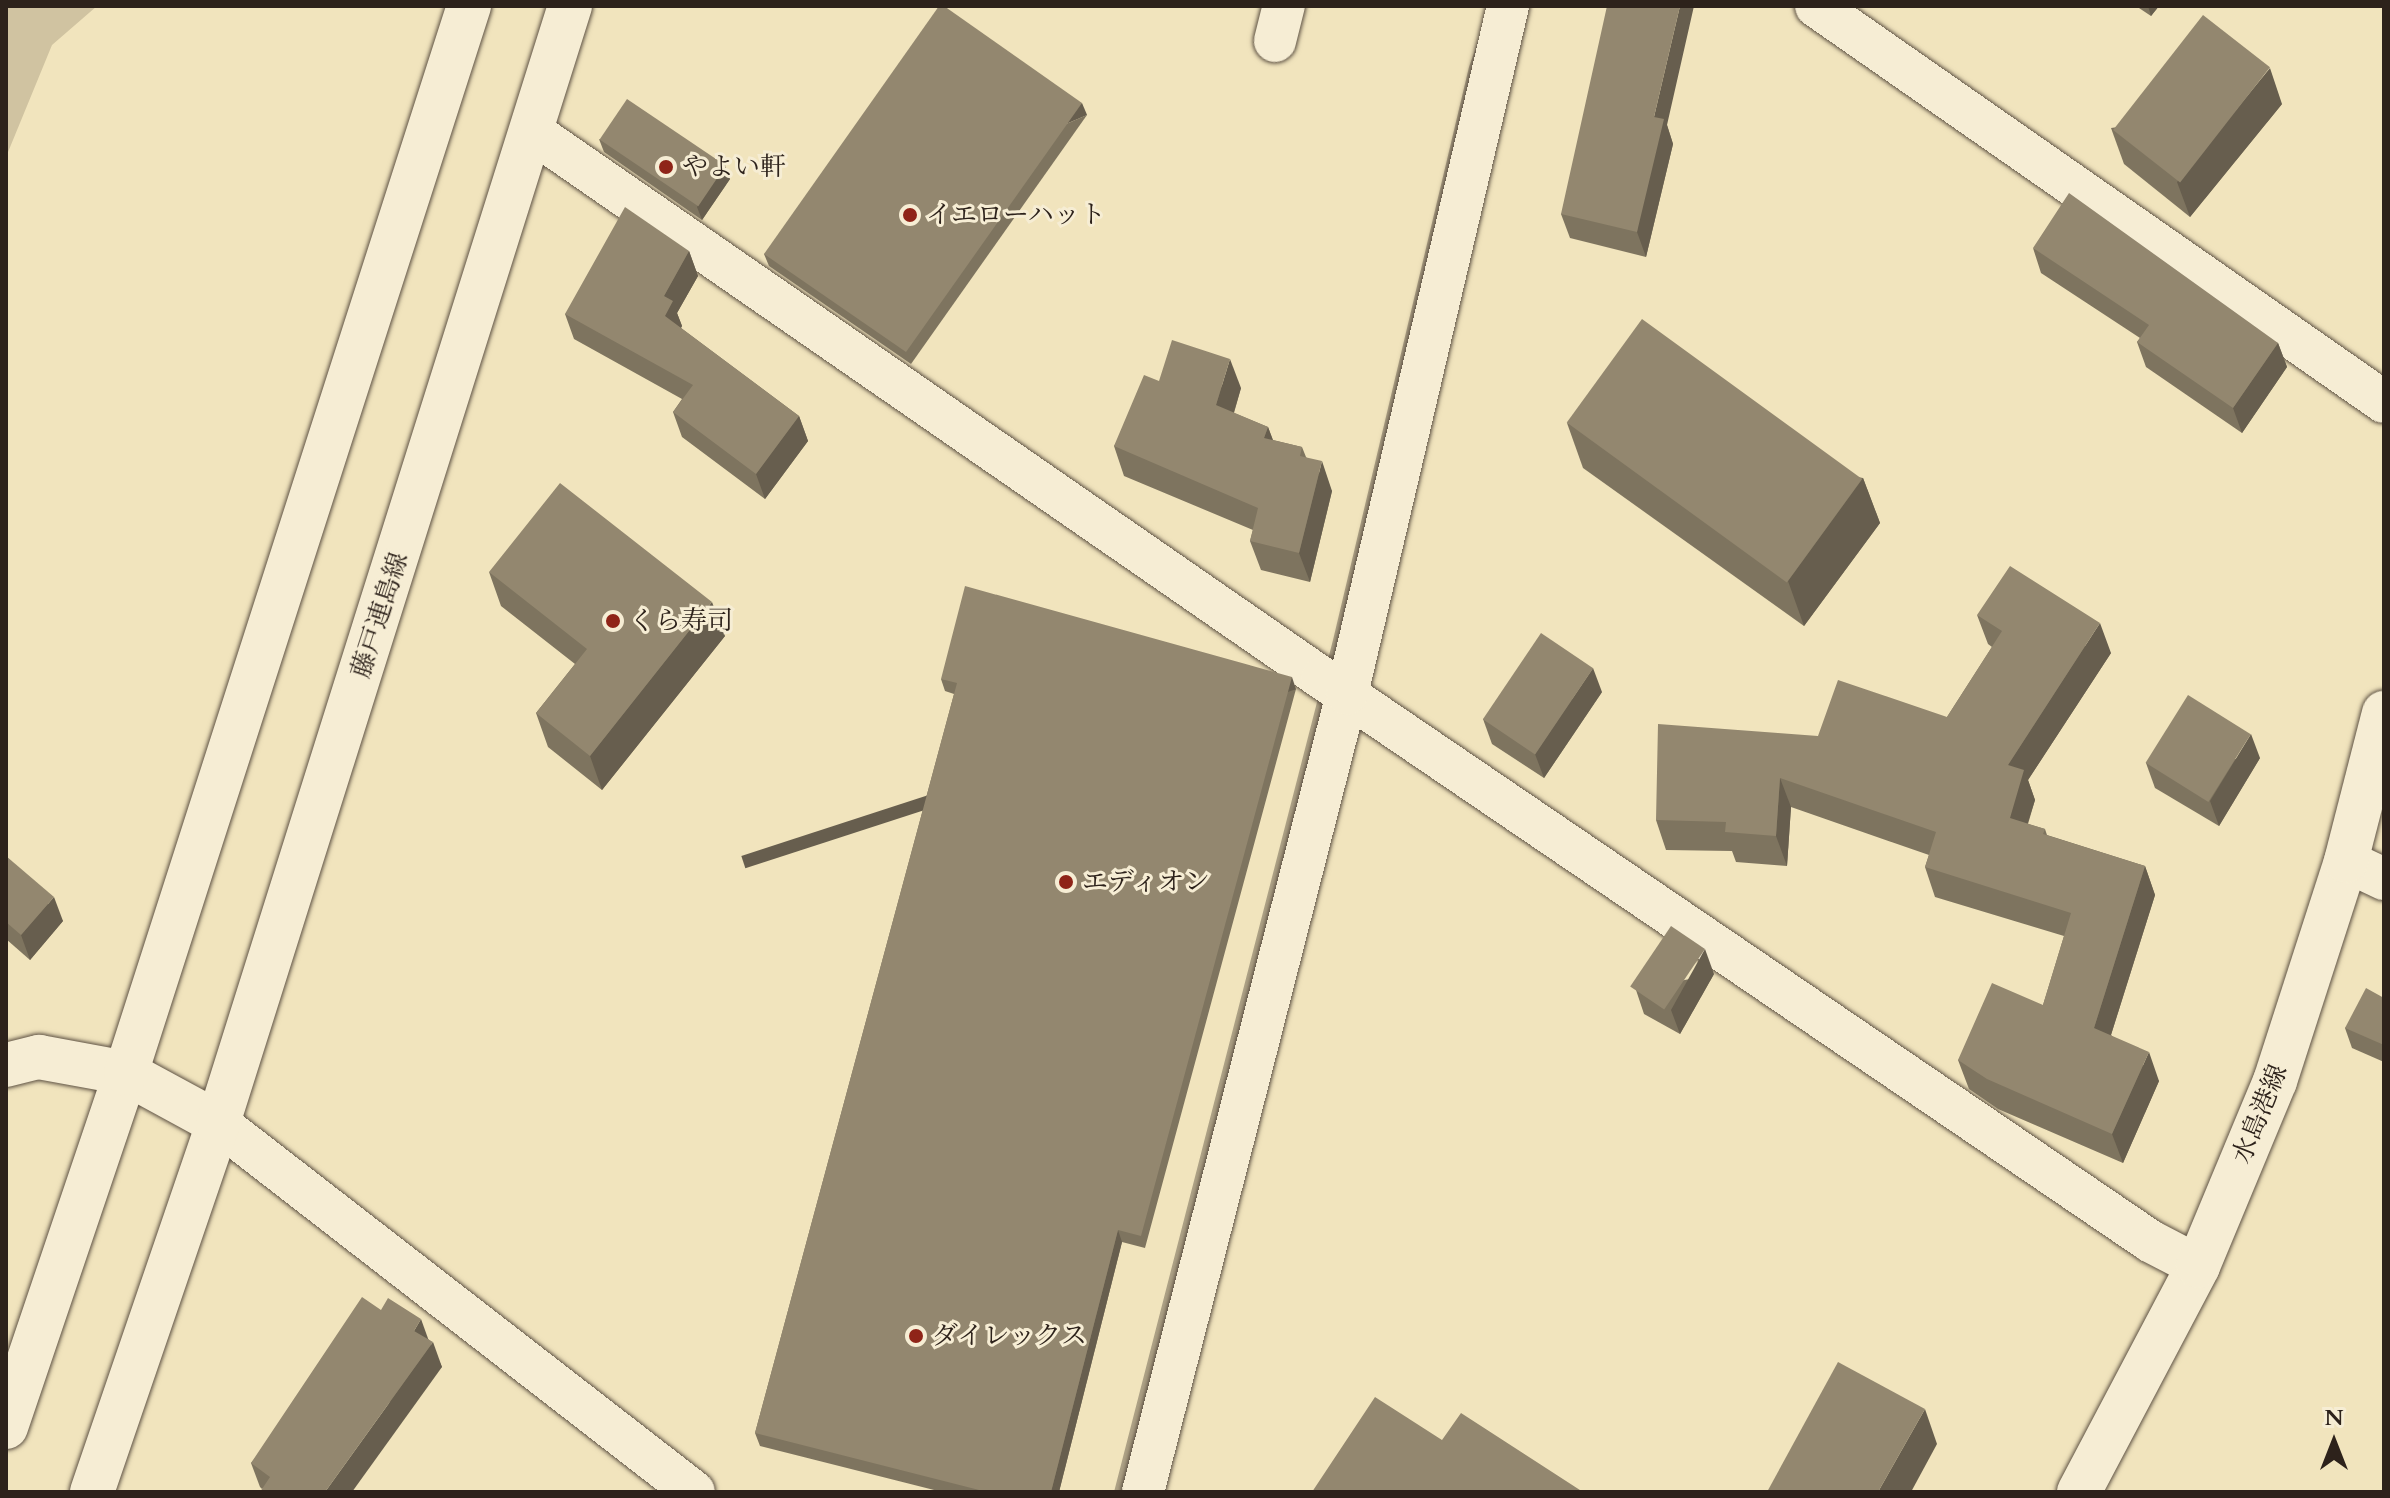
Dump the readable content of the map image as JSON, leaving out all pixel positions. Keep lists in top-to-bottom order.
{
  "streets": {
    "main road": ["藤戸連島線", "水島港線"]
  },
  "places": [
    "やよい軒",
    "イエローハット",
    "くら寿司",
    "エディオン",
    "ダイレックス"
  ],
  "north": "top"
}
